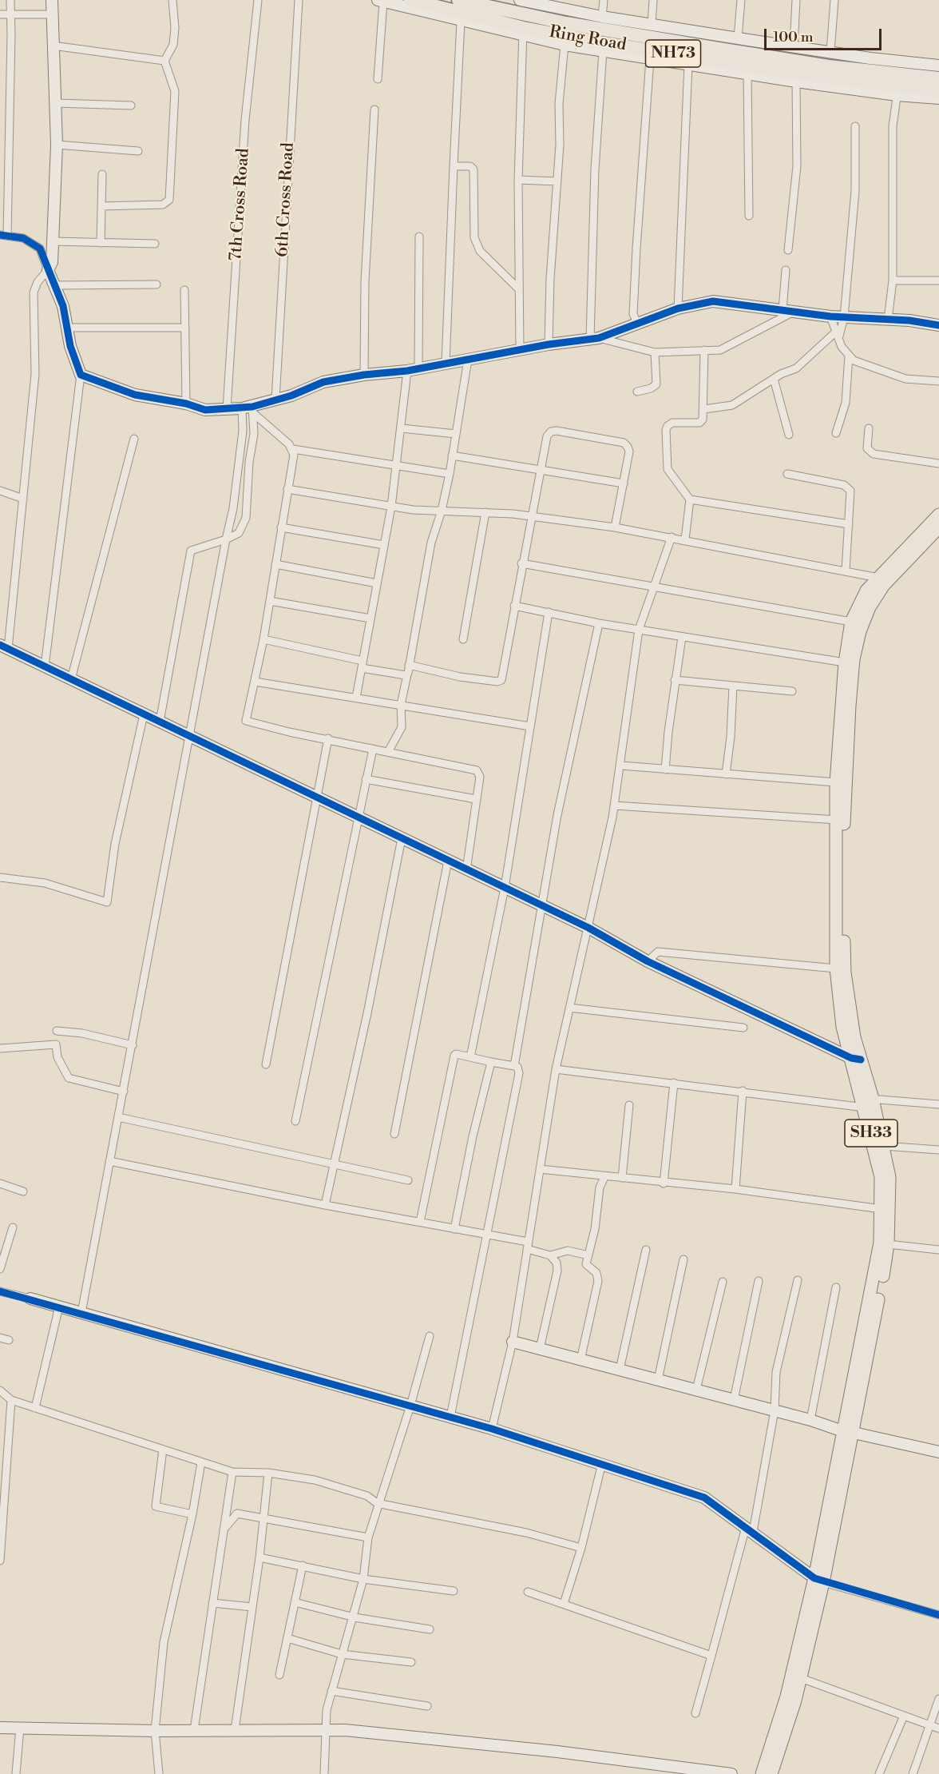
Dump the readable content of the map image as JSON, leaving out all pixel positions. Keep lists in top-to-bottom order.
{
  "streets": {
    "highway": ["Ring Road", "NH73"],
    "main road": ["SH33"],
    "street": ["6th Cross Road", "7th Cross Road"]
  },
  "scale_bar": "100 m"
}
